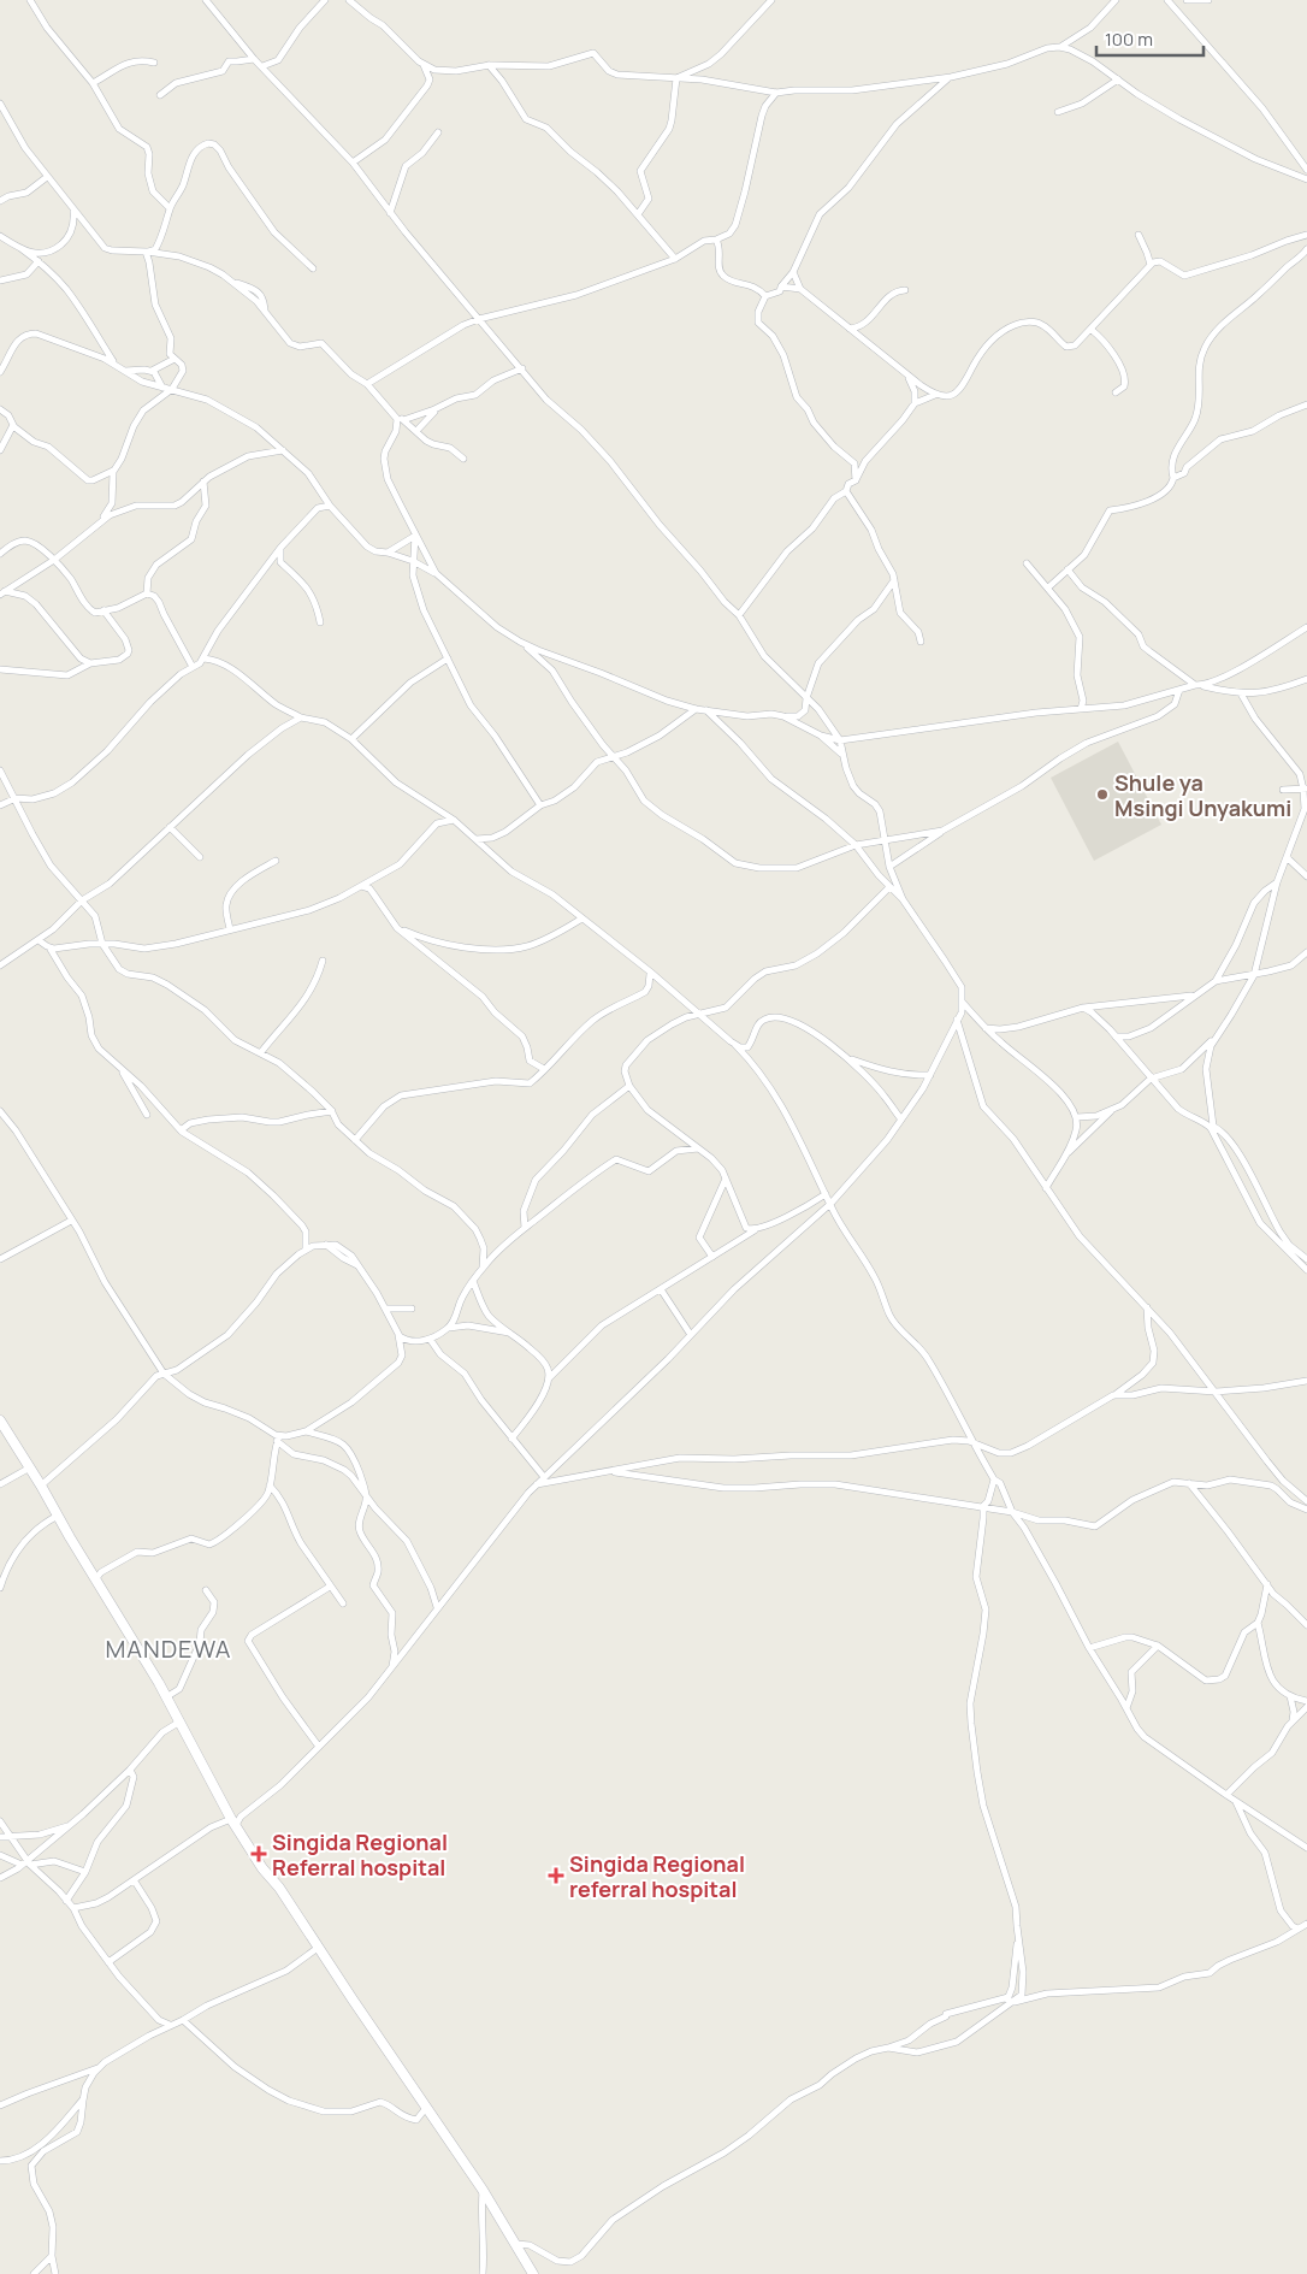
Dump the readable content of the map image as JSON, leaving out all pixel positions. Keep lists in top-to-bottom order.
{
  "districts": ["MANDEWA"],
  "places": {
    "other": ["Shule ya Msingi Unyakumi"],
    "health": ["Singida Regional Referral hospital", "Singida Regional referral hospital"]
  },
  "scale_bar": "100 m"
}
